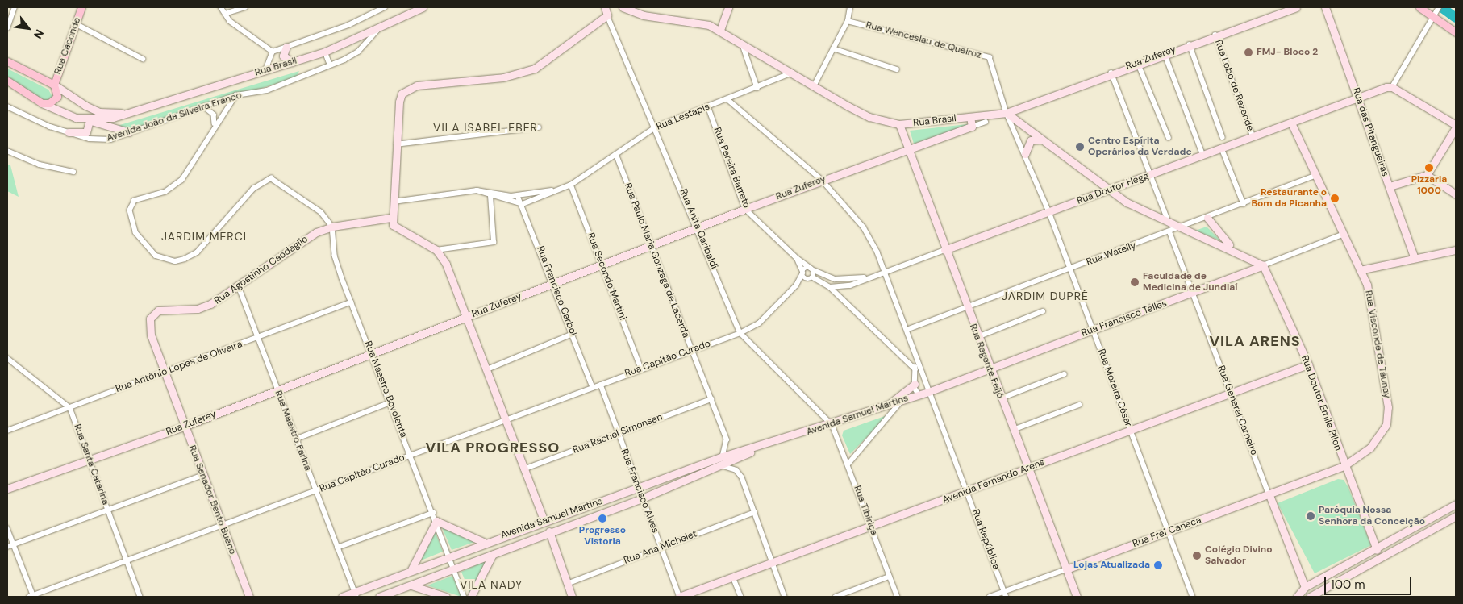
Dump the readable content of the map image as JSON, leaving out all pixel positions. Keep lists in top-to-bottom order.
{
  "streets": {
    "main road": ["Rua Caconde"],
    "street": [
      "Rua Wenceslau de Queiroz",
      "Rua Zuferey",
      "Rua Brasil",
      "Rua Lobo de Rezende",
      "Avenida João da Silveira Franco",
      "Rua Lestapis",
      "Rua das Pitangueiras",
      "Rua Pereira Barreto",
      "Rua Doutor Hegg",
      "Rua Anita Garibaldi",
      "Rua Watelly",
      "Rua Paulo Maria Gonzaga de Lacerda",
      "Rua Agostinho Caodaglio",
      "Rua Secondo Martini",
      "Rua Francisco Carbol",
      "Rua Francisco Telles",
      "Rua Visconde de Taunay",
      "Rua Capitão Curado",
      "Rua Regente Feijó",
      "Rua Antônio Lopes de Oliveira",
      "Rua Moreira César",
      "Rua Maestro Bovolenta",
      "Rua Doutor Emile Pilon",
      "Rua General Carneiro",
      "Avenida Samuel Martins",
      "Rua Maestro Farina",
      "Rua Rachel Simonsen",
      "Rua Santa Catarina",
      "Avenida Fernando Arens",
      "Rua Francisco Alves",
      "Rua Senador Bento Bueno",
      "Rua Tibiriça",
      "Rua Frei Caneca",
      "Rua República",
      "Rua Ana Michelet"
    ]
  },
  "crossings": [
    ["Rua Wenceslau de Queiroz", "Rua Zuferey"],
    ["Rua Wenceslau de Queiroz", "Rua Brasil"],
    ["Rua Wenceslau de Queiroz", "Rua Moreira César"],
    ["Rua Zuferey", "Rua Brasil"],
    ["Rua Zuferey", "Rua Lobo de Rezende"],
    ["Rua Zuferey", "Rua Pereira Barreto"],
    ["Rua Zuferey", "Rua Anita Garibaldi"],
    ["Rua Zuferey", "Rua Paulo Maria Gonzaga de Lacerda"],
    ["Rua Zuferey", "Rua Secondo Martini"],
    ["Rua Zuferey", "Rua Francisco Carbol"],
    ["Rua Zuferey", "Rua Regente Feijó"],
    ["Rua Zuferey", "Rua Moreira César"],
    ["Rua Zuferey", "Rua Maestro Bovolenta"],
    ["Rua Zuferey", "Rua Maestro Farina"],
    ["Rua Zuferey", "Rua Santa Catarina"],
    ["Rua Zuferey", "Rua Senador Bento Bueno"],
    ["Rua Brasil", "Avenida João da Silveira Franco"],
    ["Rua Brasil", "Rua Lestapis"],
    ["Rua Brasil", "Rua Regente Feijó"],
    ["Rua Brasil", "Rua Moreira César"],
    ["Rua Lobo de Rezende", "Rua Doutor Hegg"],
    ["Rua Lestapis", "Rua Pereira Barreto"],
    ["Rua Lestapis", "Rua Anita Garibaldi"],
    ["Rua Lestapis", "Rua Paulo Maria Gonzaga de Lacerda"],
    ["Rua Lestapis", "Rua Secondo Martini"],
    ["Rua Lestapis", "Rua Francisco Carbol"],
    ["Rua das Pitangueiras", "Rua Doutor Hegg"],
    ["Rua Pereira Barreto", "Rua Doutor Hegg"],
    ["Rua Doutor Hegg", "Rua Visconde de Taunay"],
    ["Rua Doutor Hegg", "Rua Regente Feijó"],
    ["Rua Doutor Hegg", "Rua Moreira César"],
    ["Rua Anita Garibaldi", "Rua Capitão Curado"],
    ["Rua Anita Garibaldi", "Avenida Samuel Martins"],
    ["Rua Anita Garibaldi", "Rua Tibiriça"],
    ["Rua Watelly", "Rua Visconde de Taunay"],
    ["Rua Watelly", "Rua Regente Feijó"],
    ["Rua Watelly", "Rua Moreira César"],
    ["Rua Watelly", "Rua General Carneiro"],
    ["Rua Paulo Maria Gonzaga de Lacerda", "Rua Capitão Curado"],
    ["Rua Paulo Maria Gonzaga de Lacerda", "Avenida Samuel Martins"],
    ["Rua Paulo Maria Gonzaga de Lacerda", "Rua Rachel Simonsen"],
    ["Rua Agostinho Caodaglio", "Rua Maestro Bovolenta"],
    ["Rua Agostinho Caodaglio", "Rua Maestro Farina"],
    ["Rua Agostinho Caodaglio", "Rua Senador Bento Bueno"],
    ["Rua Secondo Martini", "Rua Capitão Curado"],
    ["Rua Francisco Carbol", "Rua Capitão Curado"],
    ["Rua Francisco Telles", "Rua Visconde de Taunay"],
    ["Rua Francisco Telles", "Rua Regente Feijó"],
    ["Rua Francisco Telles", "Rua Moreira César"],
    ["Rua Francisco Telles", "Rua Doutor Emile Pilon"],
    ["Rua Francisco Telles", "Rua General Carneiro"],
    ["Rua Francisco Telles", "Avenida Samuel Martins"],
    ["Rua Francisco Telles", "Rua República"],
    ["Rua Visconde de Taunay", "Rua Doutor Emile Pilon"],
    ["Rua Visconde de Taunay", "Rua Frei Caneca"],
    ["Rua Capitão Curado", "Rua Maestro Bovolenta"],
    ["Rua Capitão Curado", "Rua Maestro Farina"],
    ["Rua Capitão Curado", "Rua Santa Catarina"],
    ["Rua Capitão Curado", "Rua Francisco Alves"],
    ["Rua Capitão Curado", "Rua Senador Bento Bueno"],
    ["Rua Regente Feijó", "Avenida Fernando Arens"],
    ["Rua Regente Feijó", "Rua Frei Caneca"],
    ["Rua Antônio Lopes de Oliveira", "Rua Maestro Bovolenta"],
    ["Rua Antônio Lopes de Oliveira", "Rua Maestro Farina"],
    ["Rua Antônio Lopes de Oliveira", "Rua Santa Catarina"],
    ["Rua Antônio Lopes de Oliveira", "Rua Senador Bento Bueno"],
    ["Rua Moreira César", "Avenida Fernando Arens"],
    ["Rua Moreira César", "Rua Frei Caneca"],
    ["Rua Maestro Bovolenta", "Avenida Samuel Martins"],
    ["Rua Doutor Emile Pilon", "Avenida Fernando Arens"],
    ["Rua Doutor Emile Pilon", "Rua Frei Caneca"],
    ["Rua General Carneiro", "Avenida Fernando Arens"],
    ["Rua General Carneiro", "Rua Frei Caneca"],
    ["Avenida Samuel Martins", "Rua Maestro Farina"],
    ["Avenida Samuel Martins", "Rua Francisco Alves"],
    ["Avenida Samuel Martins", "Rua Tibiriça"],
    ["Avenida Samuel Martins", "Rua República"],
    ["Rua Rachel Simonsen", "Rua Francisco Alves"],
    ["Avenida Fernando Arens", "Rua Francisco Alves"],
    ["Avenida Fernando Arens", "Rua Tibiriça"],
    ["Avenida Fernando Arens", "Rua República"],
    ["Rua Francisco Alves", "Rua Ana Michelet"],
    ["Rua Frei Caneca", "Rua República"]
  ],
  "districts": [
    "VILA ISABEL EBER",
    "JARDIM MERCI",
    "JARDIM DUPRÉ",
    "VILA ARENS",
    "VILA PROGRESSO",
    "VILA NADY"
  ],
  "places": [
    "FMJ- Bloco 2",
    "Centro Espírita Operários da Verdade",
    "Pizzaria 1000",
    "Restaurante o Bom da Picanha",
    "Faculdade de Medicina de Jundiaí",
    "Paróquia Nossa Senhora da Conceição",
    "Progresso Vistoria",
    "Colégio Divino Salvador",
    "Lojas Atualizada"
  ],
  "scale_bar": "100 m",
  "north": "bottom right"
}
